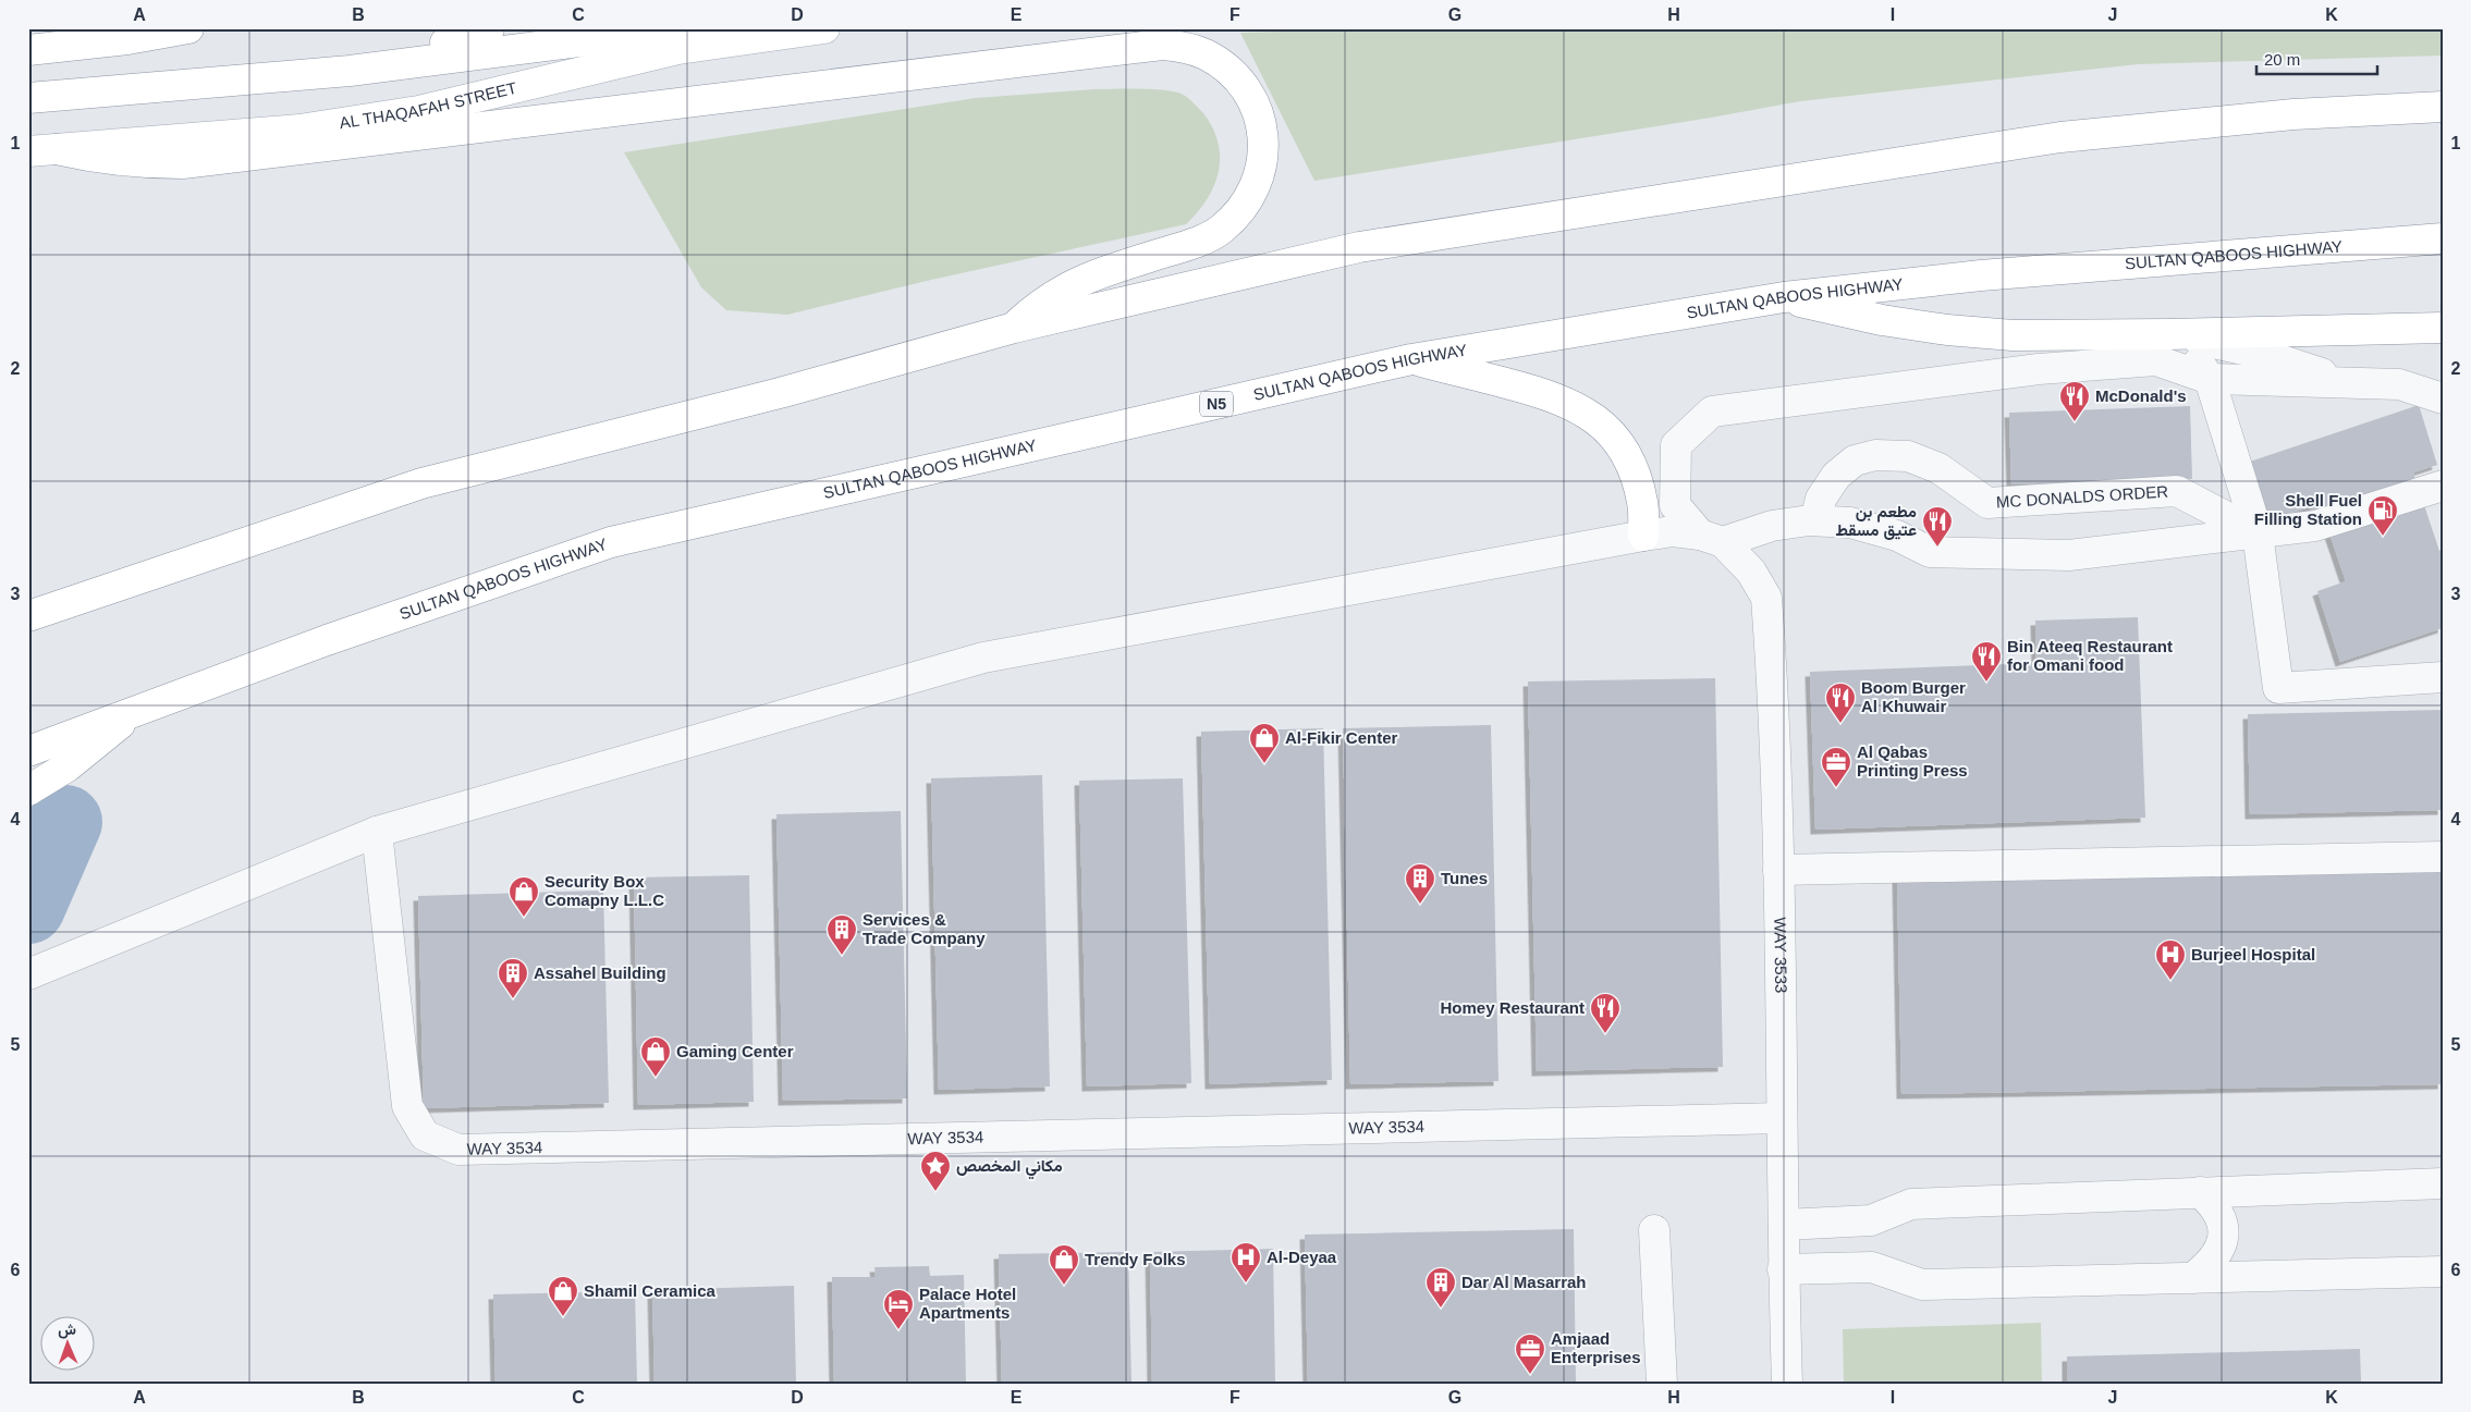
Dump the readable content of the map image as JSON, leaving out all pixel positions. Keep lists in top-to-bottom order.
{
  "streets": {
    "main road": ["AL THAQAFAH STREET", "SULTAN QABOOS HIGHWAY", "N5"],
    "street": ["MC DONALDS ORDER", "WAY 3533", "WAY 3534"]
  },
  "crossings": [
    ["WAY 3533", "WAY 3534"]
  ],
  "places": {
    "restaurant": [
      "McDonald's",
      "مطعم بن عتيق مسقط",
      "Bin Ateeq Restaurant for Omani food",
      "Boom Burger Al Khuwair",
      "Homey Restaurant"
    ],
    "fuel station": ["Shell Fuel Filling Station"],
    "shop": [
      "Al-Fikir Center",
      "Security Box Comapny L.L.C",
      "Gaming Center",
      "Trendy Folks",
      "Shamil Ceramica"
    ],
    "office": ["Al Qabas Printing Press", "Amjaad Enterprises"],
    "building": [
      "Tunes",
      "Services & Trade Company",
      "Assahel Building",
      "Dar Al Masarrah"
    ],
    "hospital": ["Burjeel Hospital", "Al-Deyaa"],
    "place": ["مكاني المخصص"],
    "hotel": ["Palace Hotel Apartments"]
  },
  "scale_bar": "20 m",
  "north": "top",
  "grid": {
    "columns": [
      "A",
      "B",
      "C",
      "D",
      "E",
      "F",
      "G",
      "H",
      "I",
      "J",
      "K"
    ],
    "rows": [
      "1",
      "2",
      "3",
      "4",
      "5",
      "6"
    ]
  }
}
